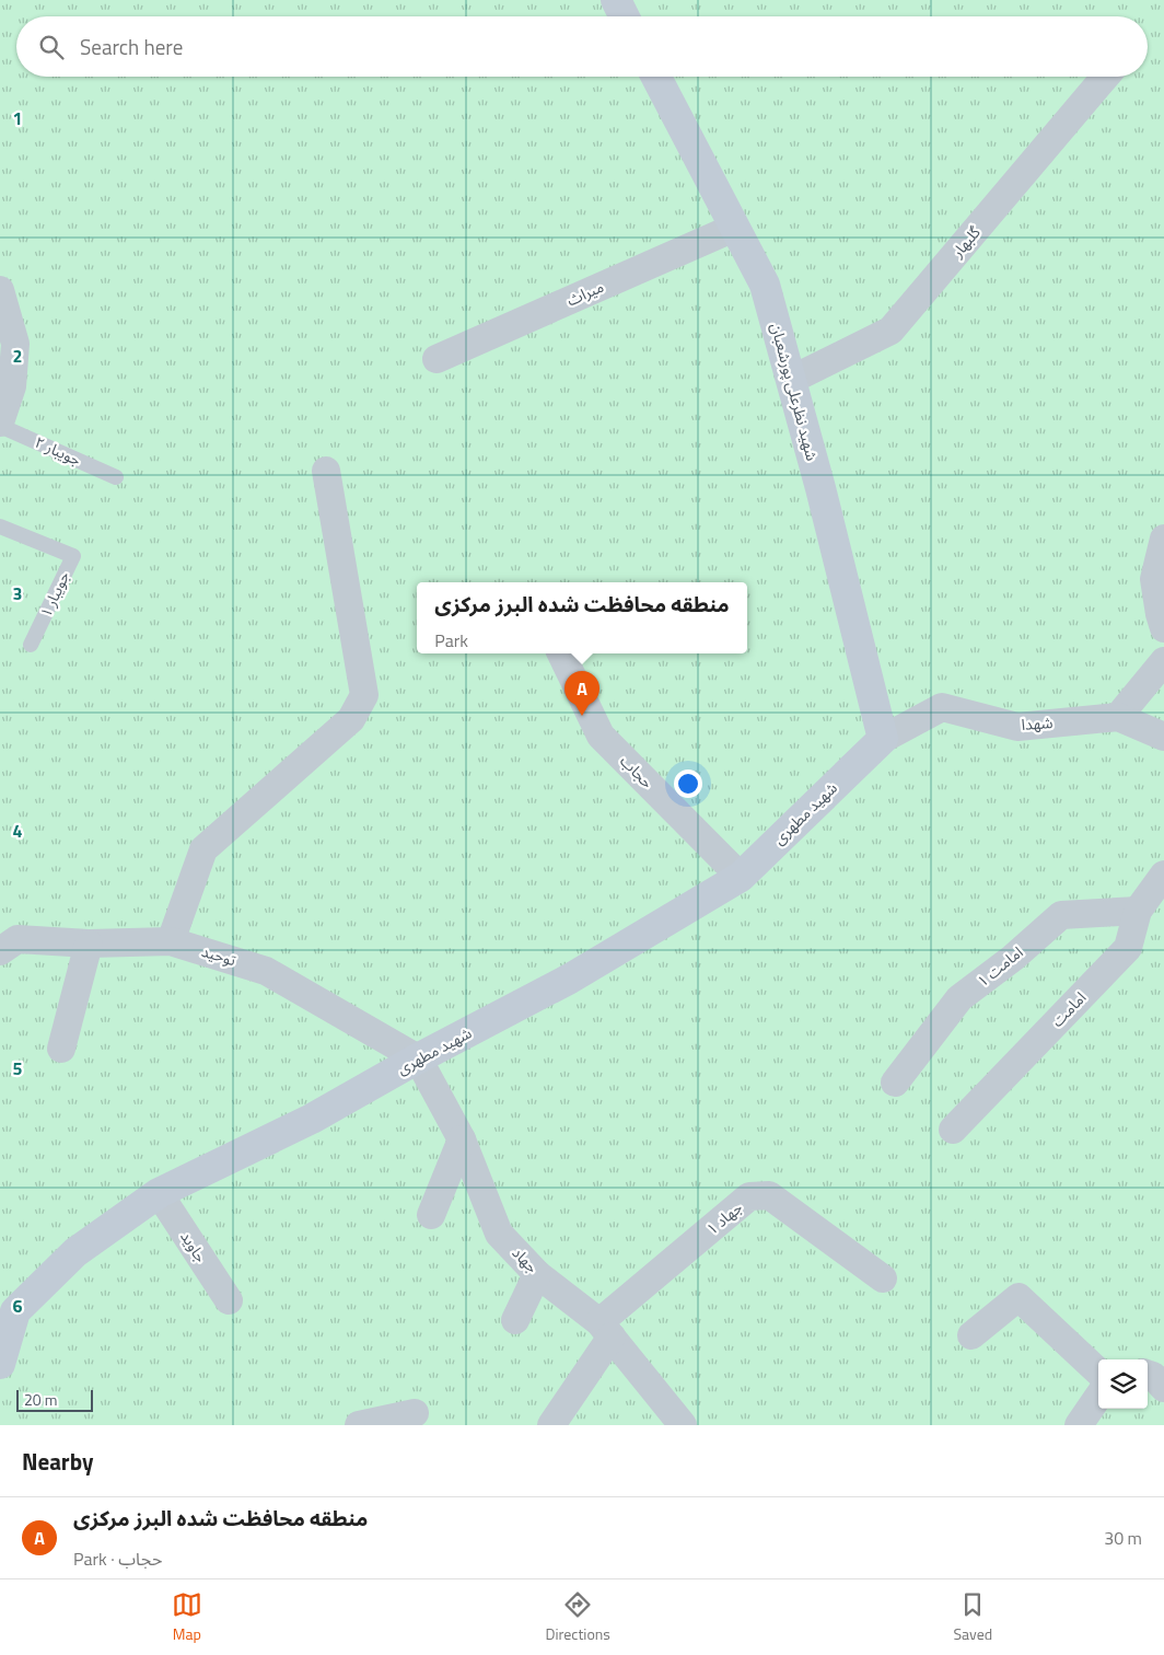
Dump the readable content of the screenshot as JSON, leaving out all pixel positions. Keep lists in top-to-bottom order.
{
  "streets": {
    "street": [
      "گلبهار",
      "میراث",
      "شهید نظرعلی پورشعبان",
      "شهدا",
      "حجاب",
      "شهید مطهری",
      "توحید",
      "امامت ۱",
      "امامت",
      "جهاد ۱",
      "جاوید",
      "جهاد"
    ],
    "lane": ["جویبار ۲", "جویبار ۱"]
  },
  "crossings": [
    ["گلبهار", "شهید نظرعلی پورشعبان"],
    ["میراث", "شهید نظرعلی پورشعبان"],
    ["شهید نظرعلی پورشعبان", "شهدا"],
    ["شهید نظرعلی پورشعبان", "شهید مطهری"],
    ["شهدا", "شهید مطهری"],
    ["حجاب", "شهید مطهری"],
    ["شهید مطهری", "توحید"],
    ["شهید مطهری", "جاوید"],
    ["شهید مطهری", "جهاد"],
    ["توحید", "جهاد"],
    ["امامت ۱", "امامت"],
    ["جهاد ۱", "جهاد"]
  ],
  "scale_bar": "20 m",
  "page": {
    "search": "Search here",
    "popup": ["منطقه محافظت شده البرز مرکزی", "Park"],
    "pins": "A",
    "scale": "20 m",
    "heading": "Nearby",
    "list": [
      {
        "mark": "A",
        "name": "منطقه محافظت شده البرز مرکزی",
        "note": "Park · حجاب",
        "value": "30 m"
      }
    ],
    "nav": ["Map", "Directions", "Saved"]
  },
  "grid": {
    "rows": [
      "1",
      "2",
      "3",
      "4",
      "5",
      "6"
    ]
  }
}
